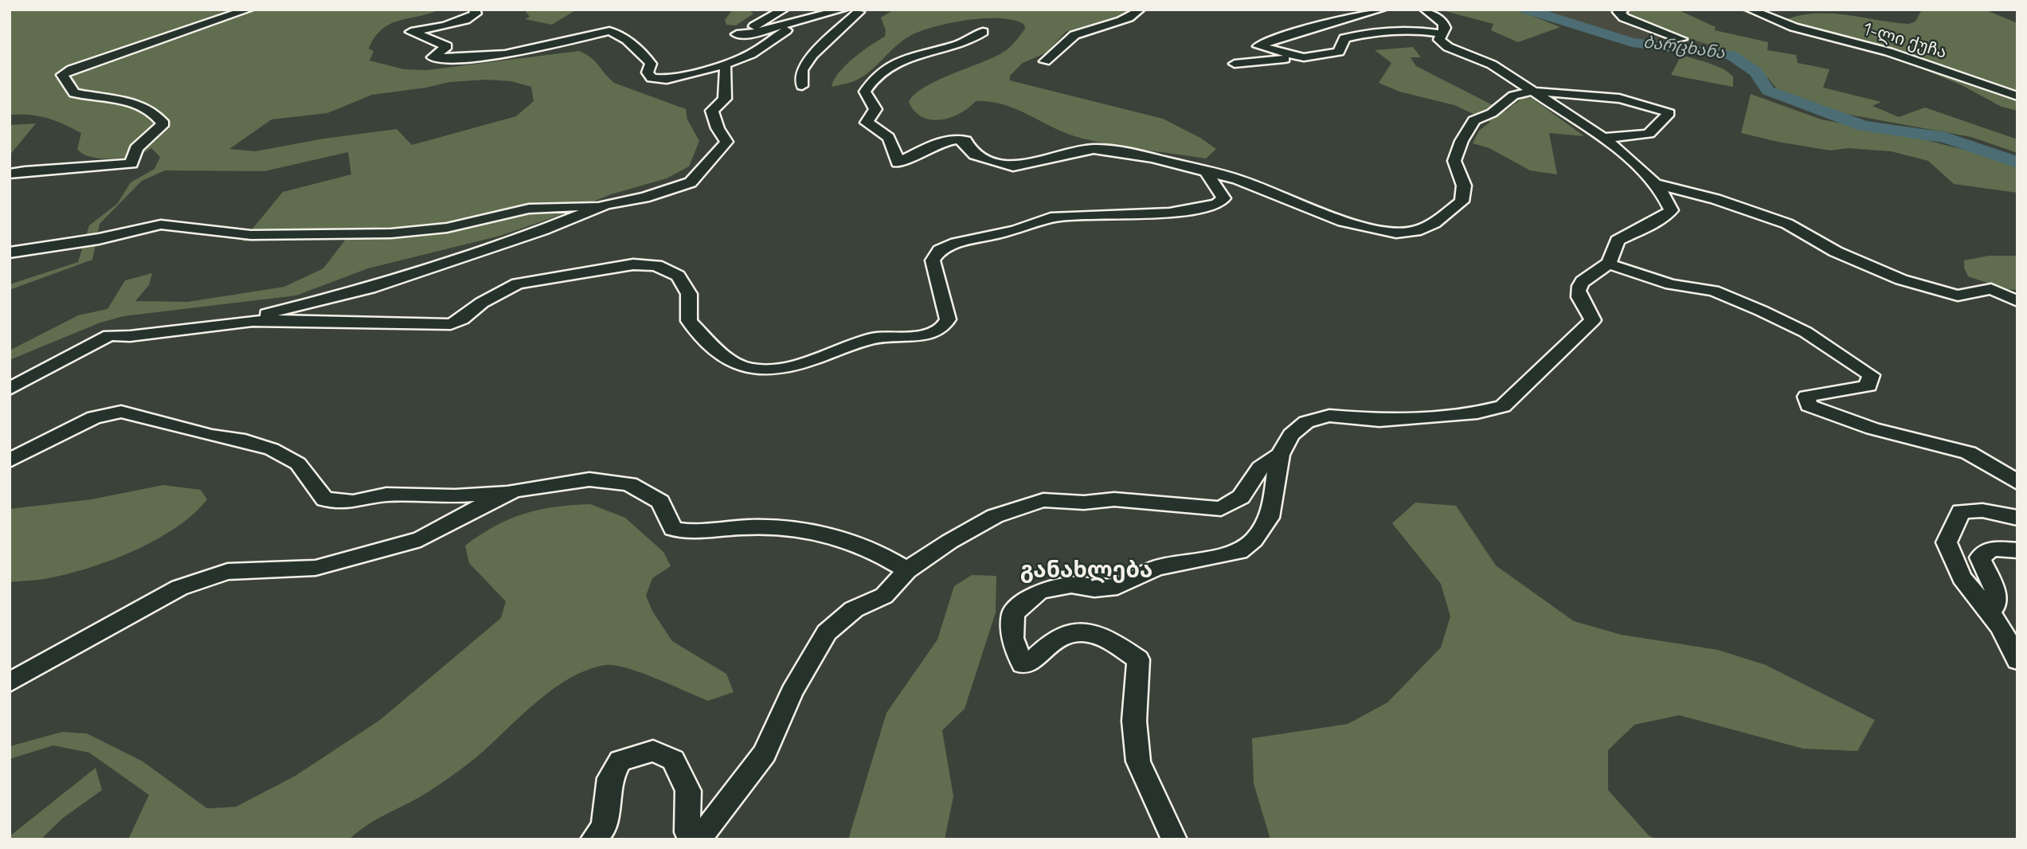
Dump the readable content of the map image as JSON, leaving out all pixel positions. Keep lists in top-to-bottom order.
{
  "streets": {
    "street": ["1-ლი ქუჩა"]
  },
  "districts": ["განახლება"],
  "water": ["ბარცხანა"]
}
